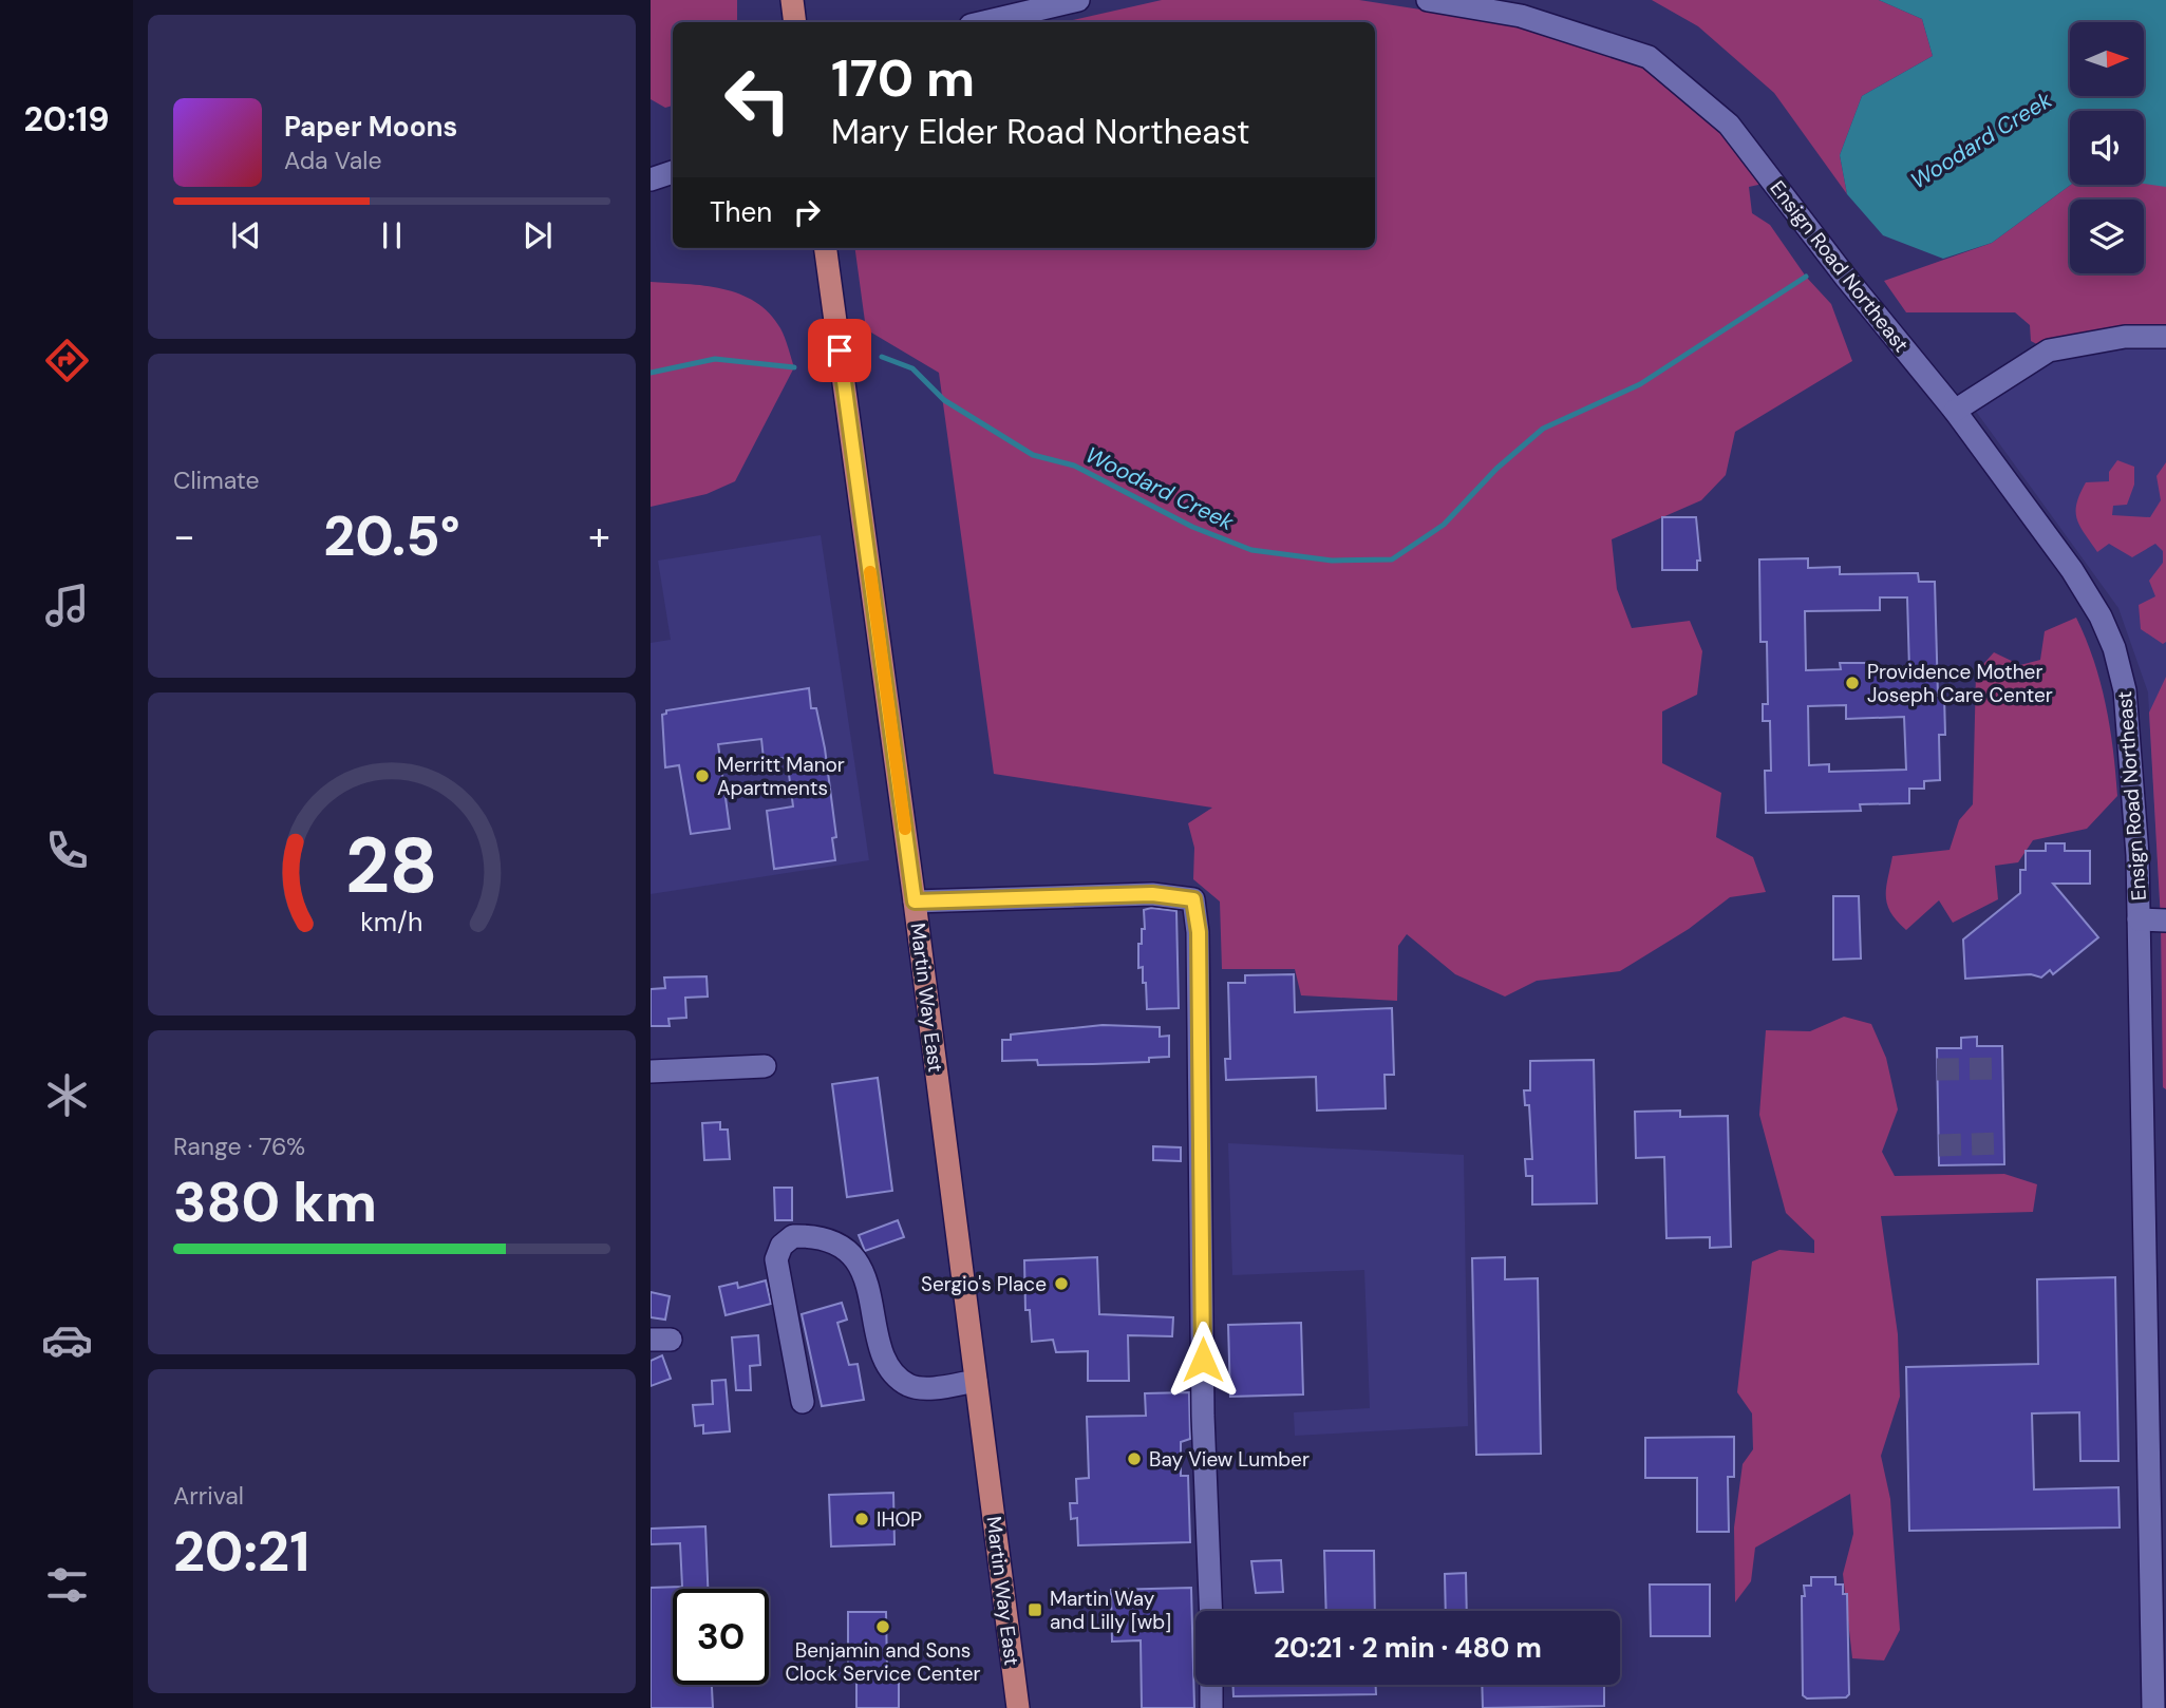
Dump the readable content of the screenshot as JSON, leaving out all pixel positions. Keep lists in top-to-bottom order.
{
  "streets": {
    "main road": ["Martin Way East"],
    "street": ["Ensign Road Northeast"]
  },
  "water": ["Woodard Creek"],
  "places": {
    "other": [
      "Providence Mother Joseph Care Center",
      "Merritt Manor Apartments",
      "Sergio's Place",
      "Bay View Lumber",
      "IHOP",
      "Benjamin and Sons Clock Service Center"
    ],
    "transit": ["Martin Way and Lilly [wb]"]
  },
  "north": "right",
  "page": {
    "tabs": "20:19",
    "turn": ["170 m", "Mary Elder Road Northeast"],
    "song": ["Paper Moons", "Ada Vale"],
    "then": "Then",
    "tile": [
      "Climate",
      ["Range · 76%", "380 km"],
      ["Arrival", "20:21"]
    ],
    "heat": ["−", "20.5°", "+"],
    "limit": "30",
    "trip": "20:21 · 2 min · 480 m",
    "gauge": ["28", "km/h"]
  }
}
